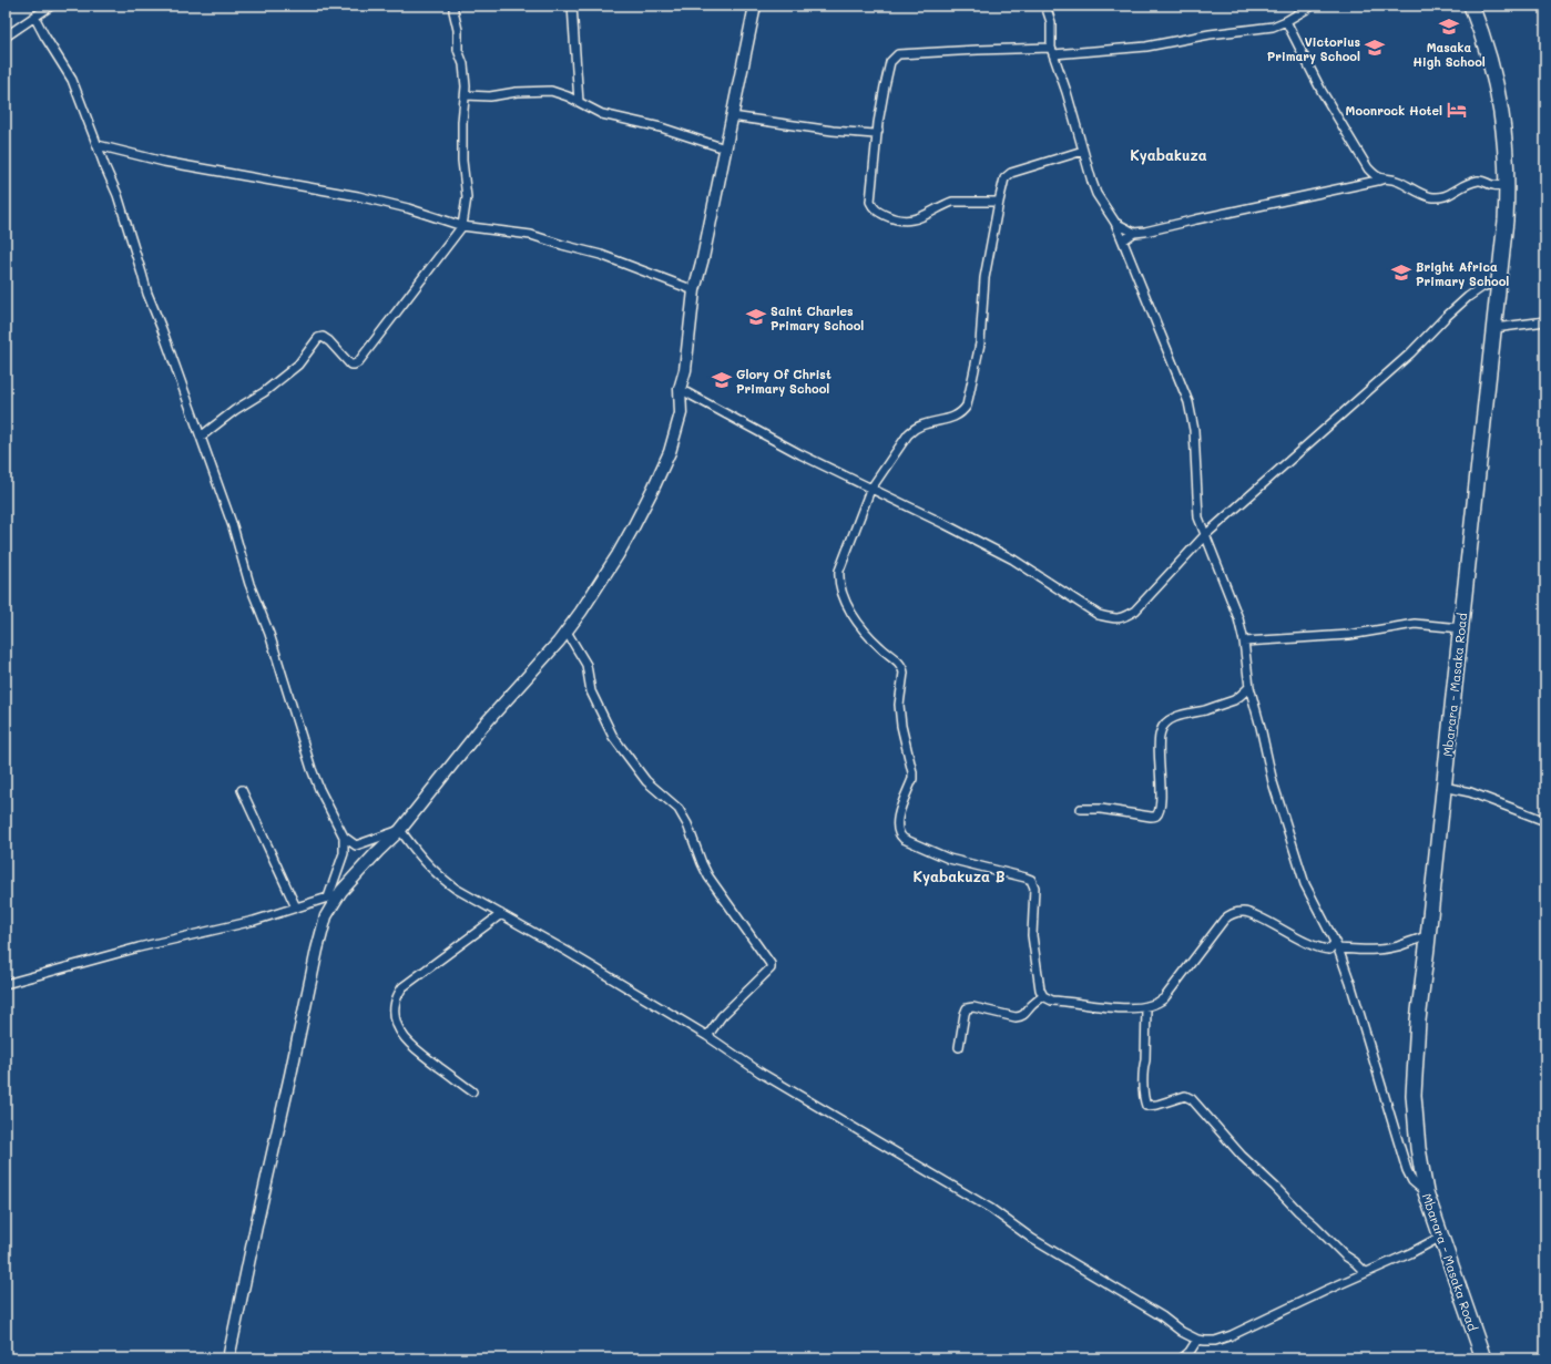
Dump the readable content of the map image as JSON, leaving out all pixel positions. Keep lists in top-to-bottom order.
{
  "streets": {
    "highway": ["Mbarara - Masaka Road"]
  },
  "districts": ["Kyabakuza", "Kyabakuza B"],
  "places": {
    "school or university": [
      "Masaka High School",
      "Victorius Primary School",
      "Bright Africa Primary School",
      "Saint Charles Primary School",
      "Glory Of Christ Primary School"
    ],
    "hotel": ["Moonrock Hotel"]
  }
}
